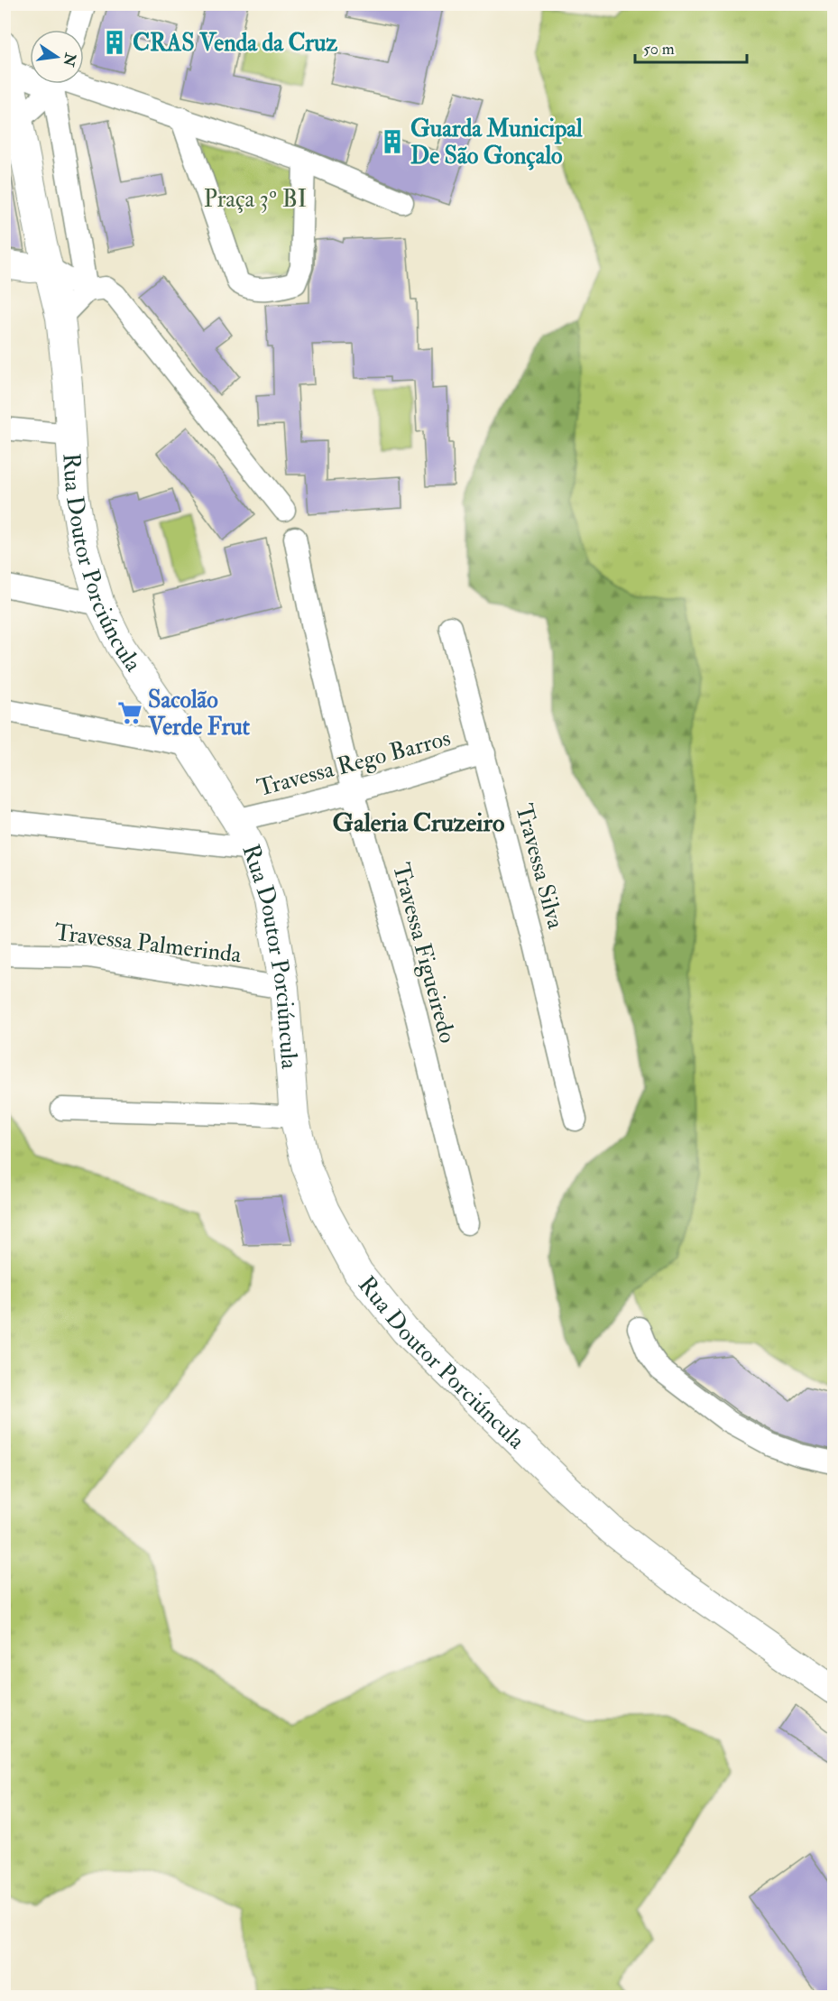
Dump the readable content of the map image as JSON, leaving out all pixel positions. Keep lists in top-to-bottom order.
{
  "streets": {
    "main road": ["Rua Doutor Porciúncula"],
    "street": [
      "Travessa Rego Barros",
      "Travessa Silva",
      "Travessa Palmerinda",
      "Travessa Figueiredo"
    ]
  },
  "crossings": [
    ["Rua Doutor Porciúncula", "Travessa Rego Barros"],
    ["Rua Doutor Porciúncula", "Travessa Palmerinda"],
    ["Travessa Rego Barros", "Travessa Silva"],
    ["Travessa Rego Barros", "Travessa Figueiredo"]
  ],
  "districts": ["Galeria Cruzeiro"],
  "parks": ["Praça 3º BI"],
  "places": {
    "building": ["CRAS Venda da Cruz", "Guarda Municipal De São Gonçalo"],
    "supermarket": ["Sacolão Verde Frut"]
  },
  "scale_bar": "50 m",
  "north": "right"
}
